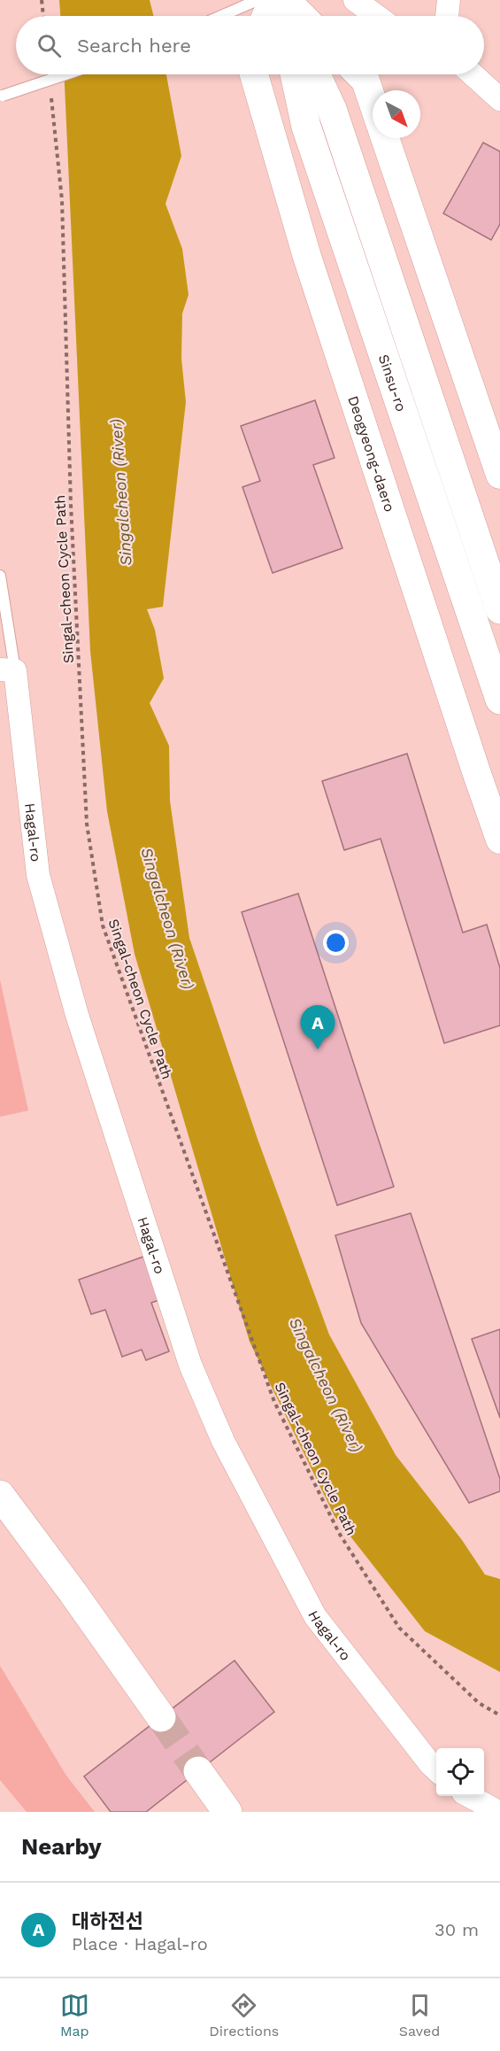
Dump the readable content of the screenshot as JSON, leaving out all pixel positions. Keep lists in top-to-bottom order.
{
  "streets": {
    "main road": ["Sinsu-ro"],
    "street": ["Deogyeong-daero", "Hagal-ro"],
    "path": ["Singal-cheon Cycle Path"]
  },
  "water": ["Singalcheon (River)"],
  "north": "bottom right",
  "page": {
    "search": "Search here",
    "pins": "A",
    "heading": "Nearby",
    "list": [
      {
        "mark": "A",
        "name": "대하전선",
        "note": "Place · Hagal-ro",
        "value": "30 m"
      }
    ],
    "nav": ["Map", "Directions", "Saved"]
  }
}
